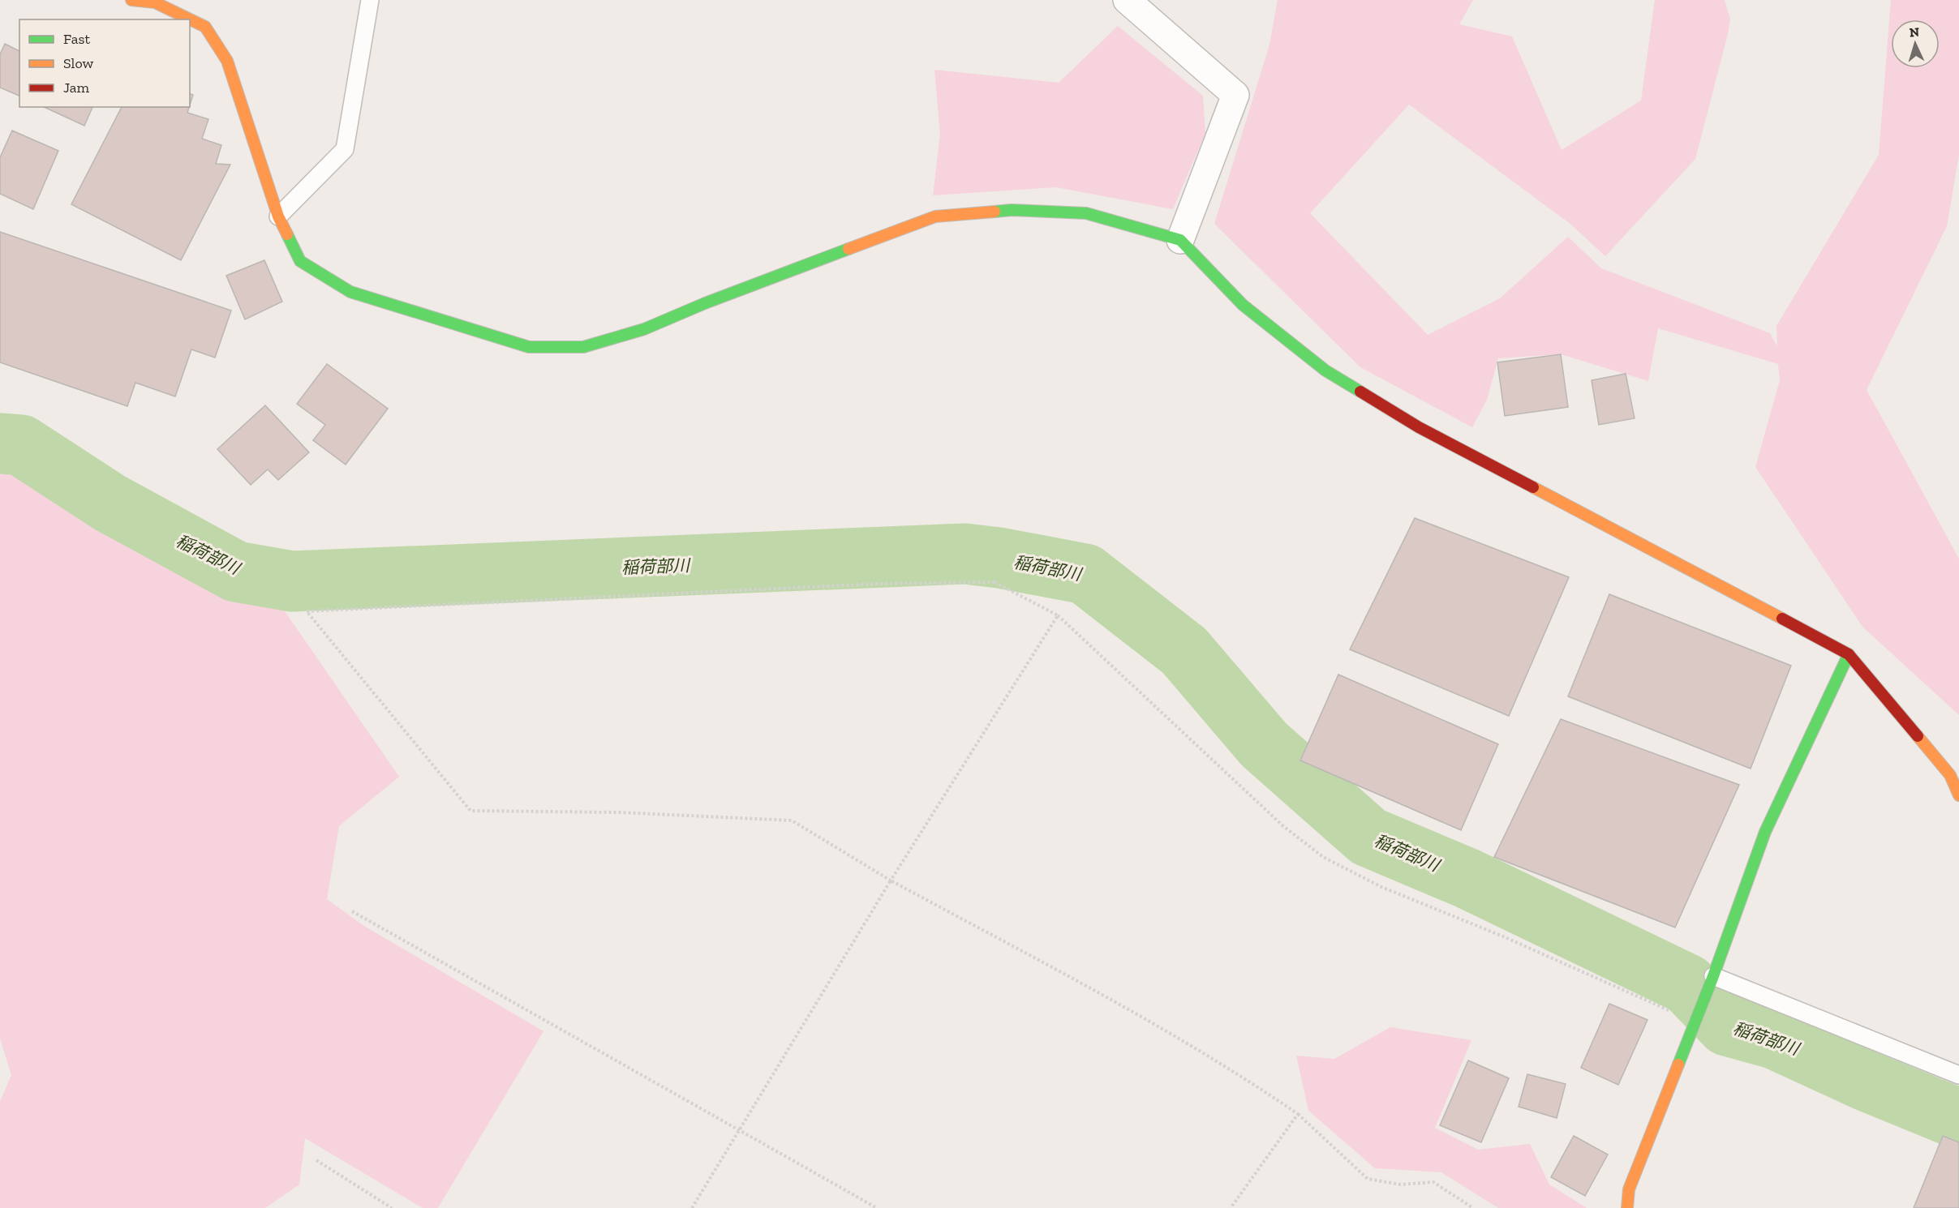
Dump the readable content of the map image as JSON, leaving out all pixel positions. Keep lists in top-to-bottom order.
{
  "water": ["稲荷部川"],
  "legend": ["Fast", "Slow", "Jam"],
  "north": "top"
}
